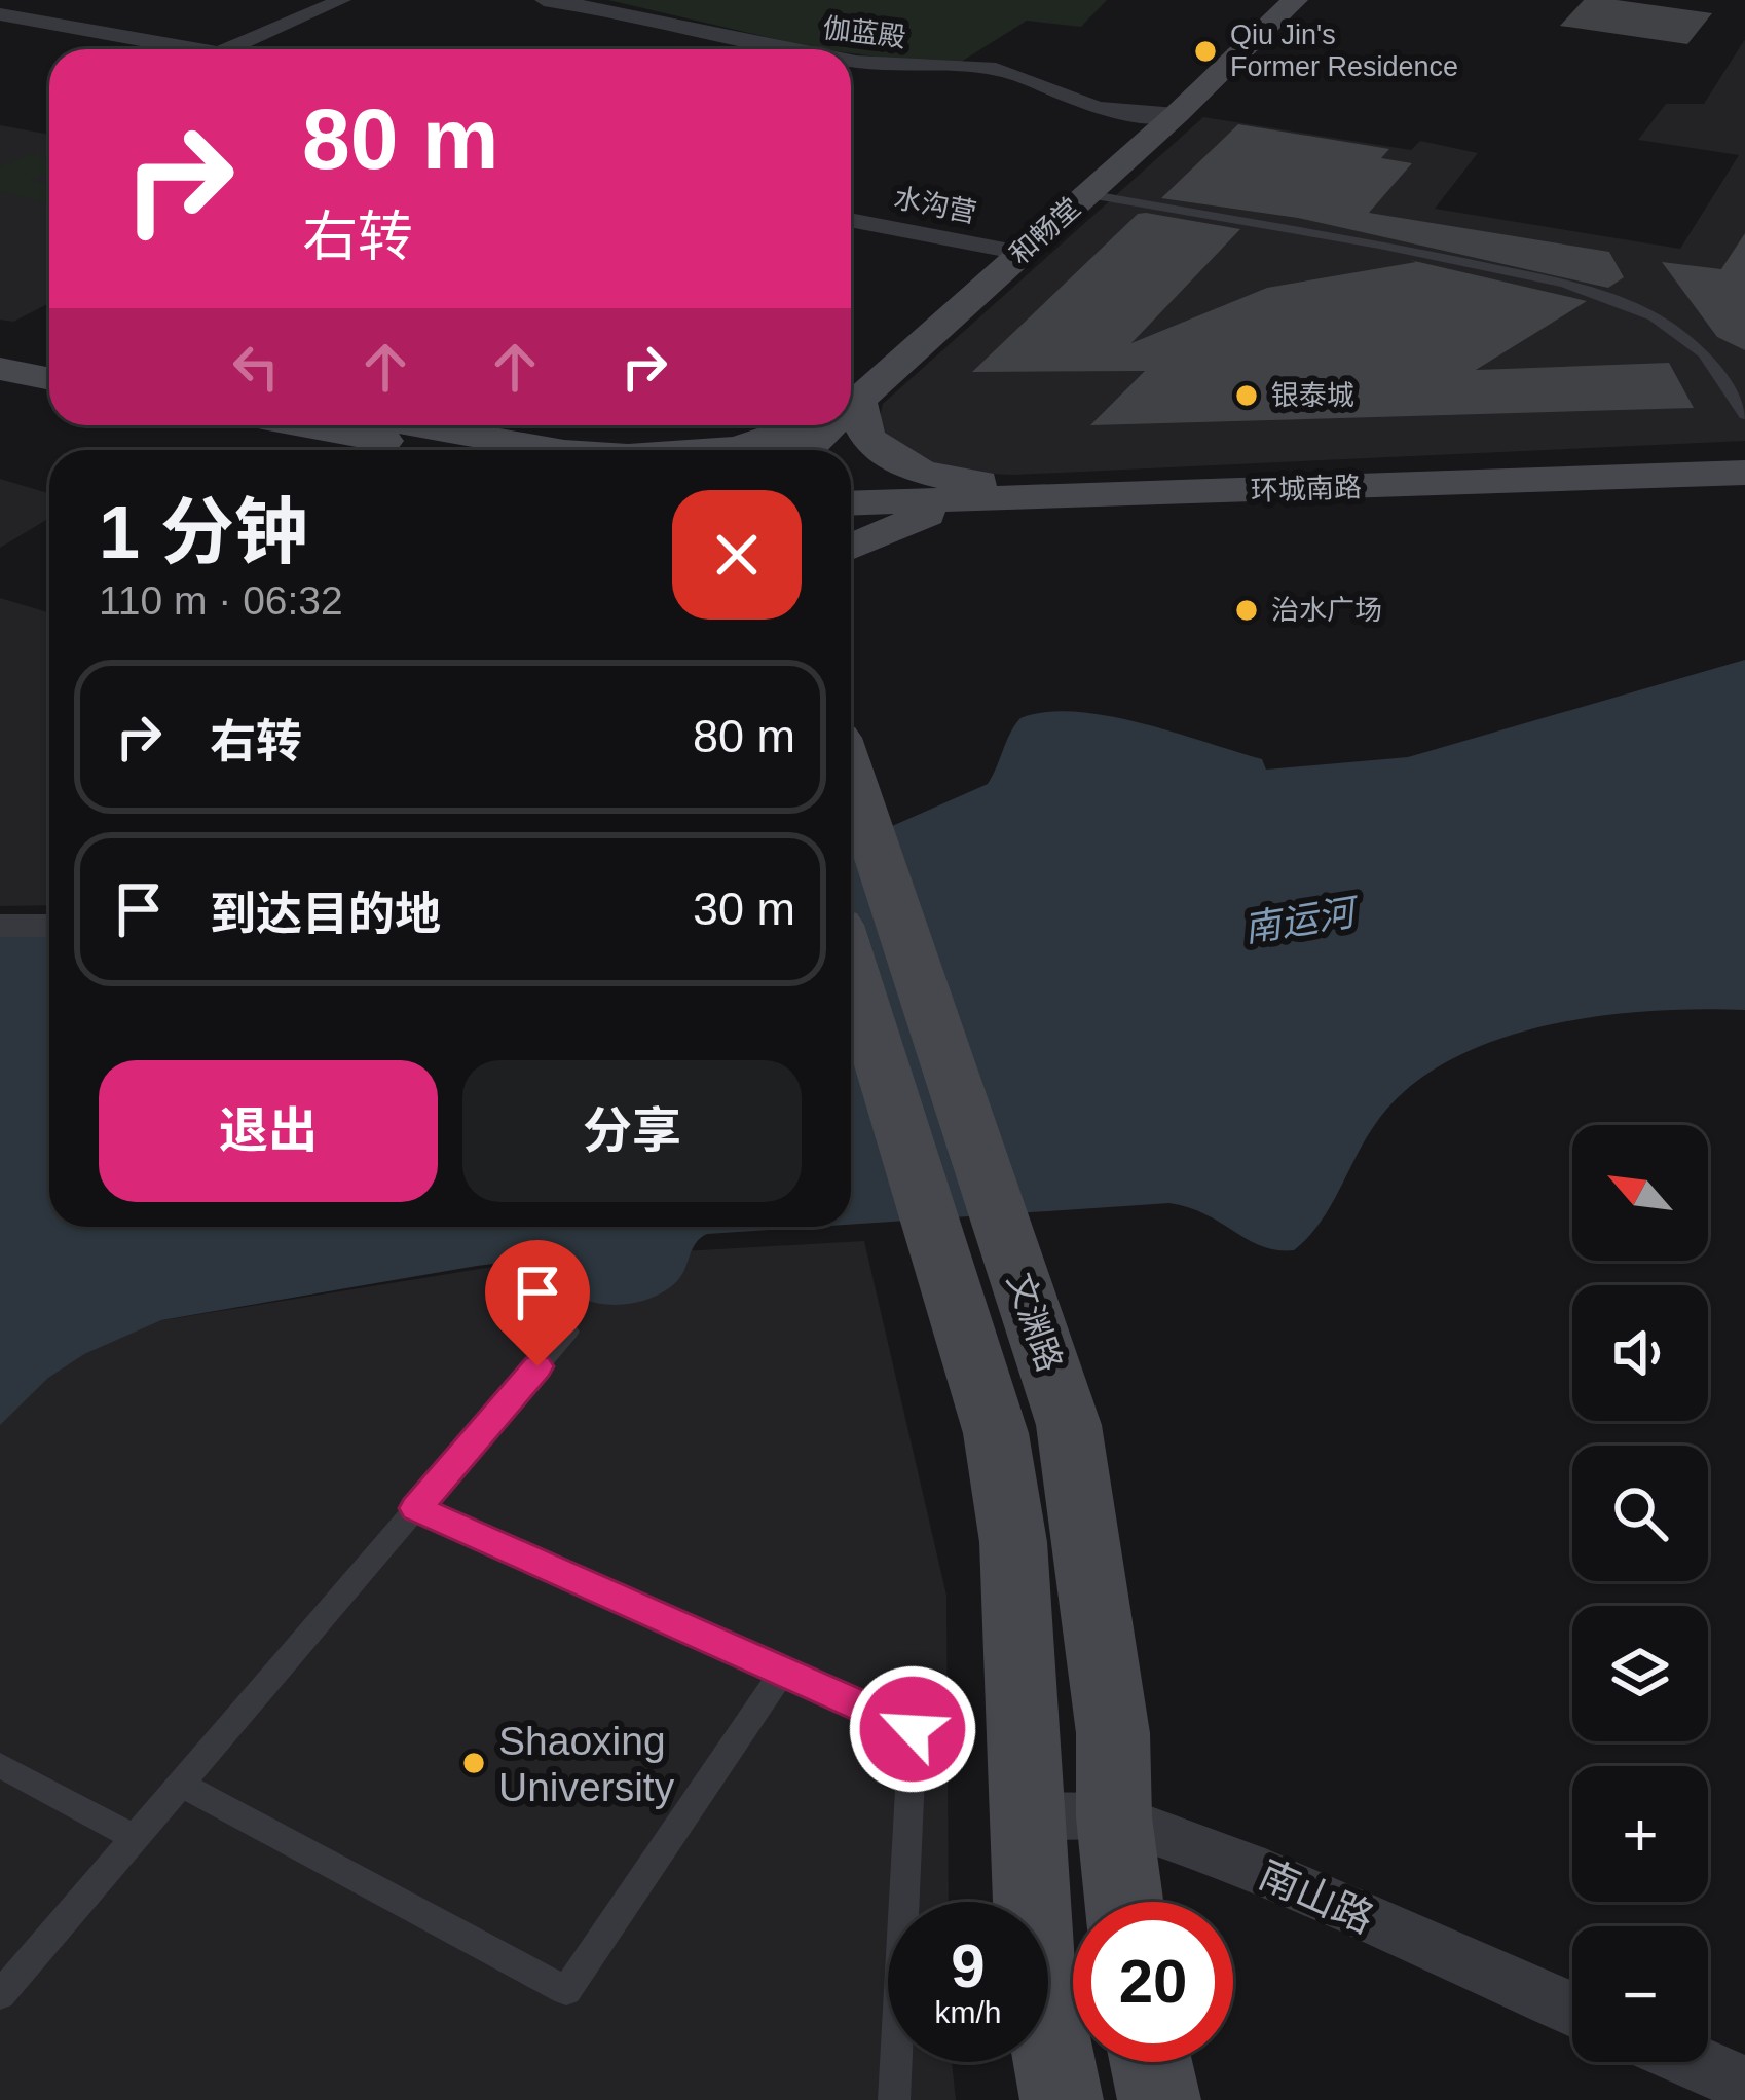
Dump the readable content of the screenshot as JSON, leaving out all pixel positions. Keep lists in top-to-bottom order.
{
  "streets": {
    "street": [
      "伽蓝殿",
      "水沟营",
      "和畅堂",
      "环城南路",
      "文渊路",
      "南山路"
    ]
  },
  "crossings": [
    ["伽蓝殿", "和畅堂"],
    ["水沟营", "和畅堂"],
    ["文渊路", "南山路"]
  ],
  "water": ["南运河"],
  "places": [
    "Qiu Jin's Former Residence",
    "银泰城",
    "治水广场",
    "Shaoxing University"
  ],
  "north": "top left",
  "page": {
    "turn": ["80 m", "右转"],
    "heading": ["1 分钟", "110 m · 06:32"],
    "list": [
      {
        "name": "右转",
        "value": "80 m"
      },
      {
        "name": "到达目的地",
        "value": "30 m"
      }
    ],
    "buttons": ["退出", "分享"],
    "map_buttons": ["+", "−"],
    "speed": "9 km/h",
    "limit": "20"
  }
}
